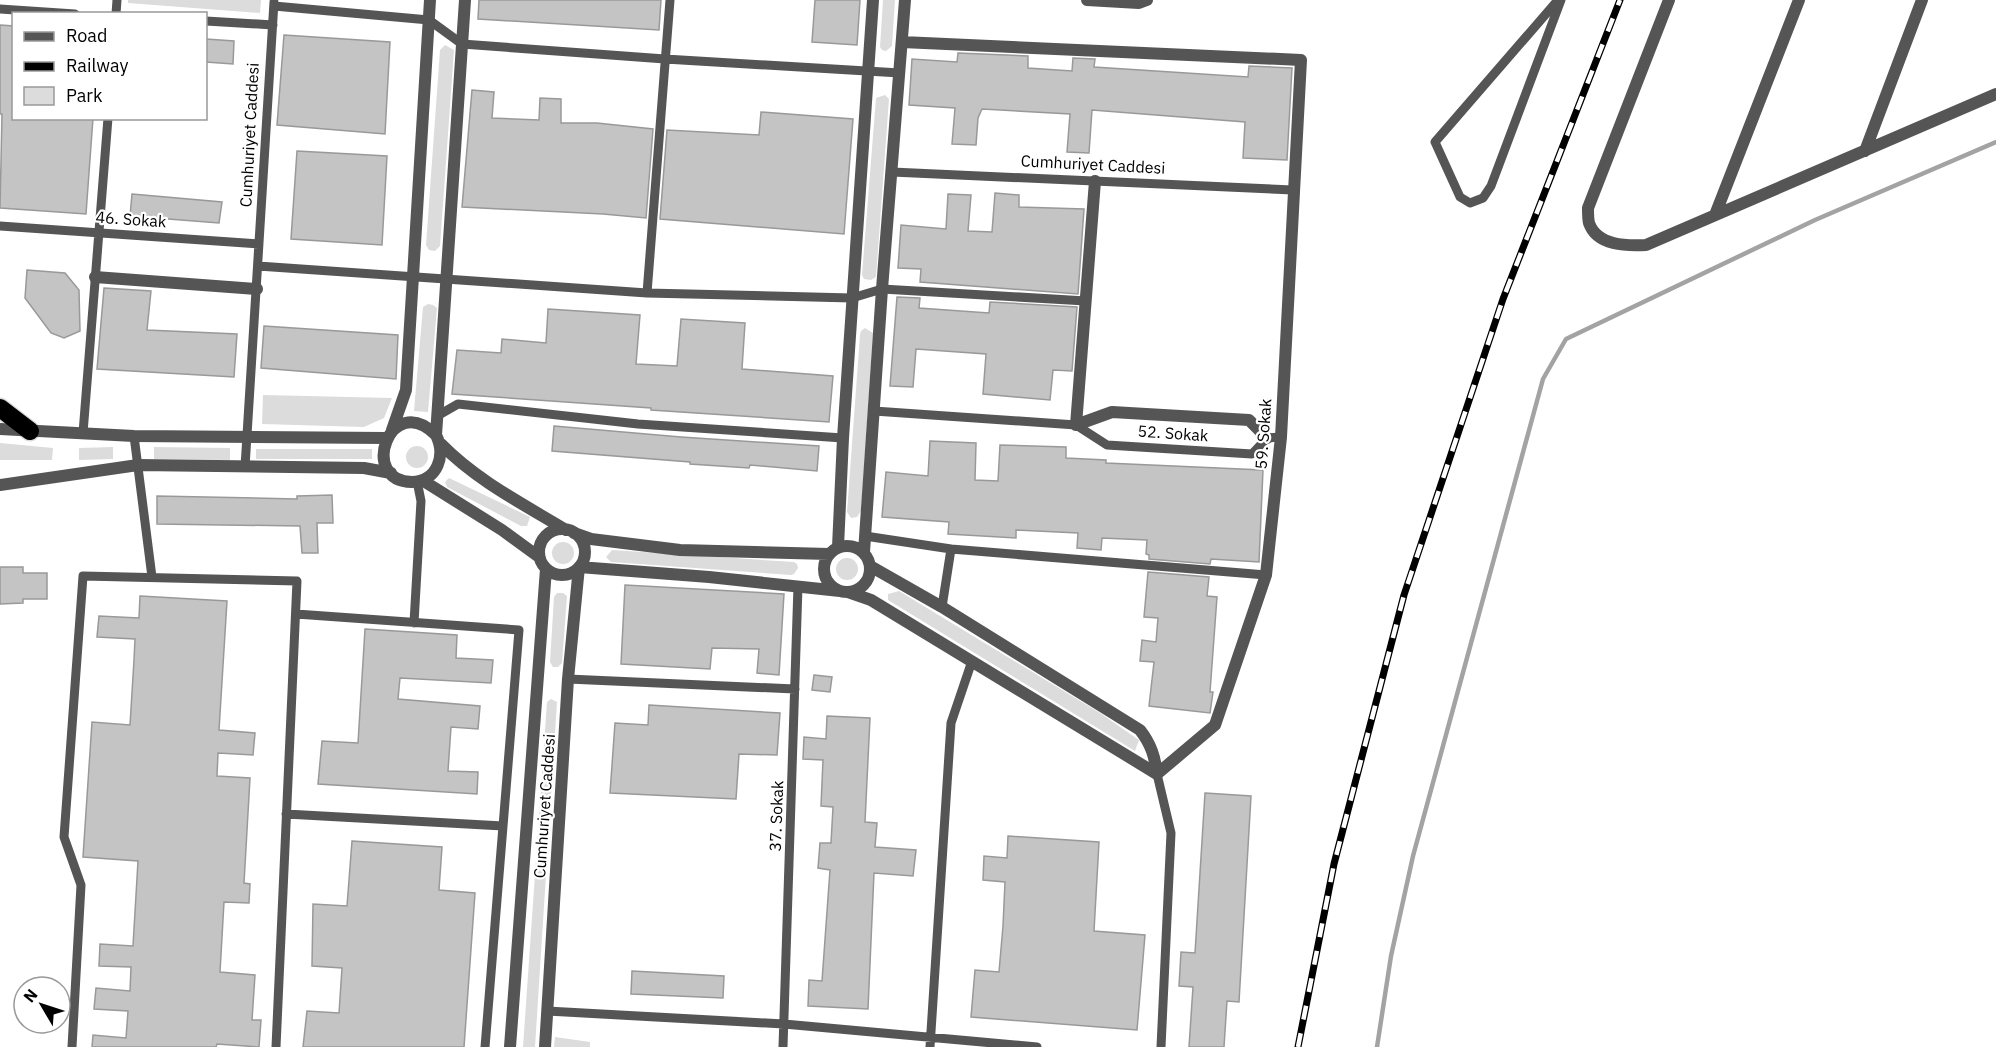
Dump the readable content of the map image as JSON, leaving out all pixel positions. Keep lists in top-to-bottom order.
{
  "streets": {
    "street": ["Cumhuriyet Caddesi", "52. Sokak", "59. Sokak"],
    "lane": ["46. Sokak", "37. Sokak"]
  },
  "crossings": [
    ["Cumhuriyet Caddesi", "46. Sokak"],
    ["Cumhuriyet Caddesi", "59. Sokak"],
    ["52. Sokak", "59. Sokak"]
  ],
  "legend": ["Road", "Railway", "Park"],
  "north": "top left"
}
